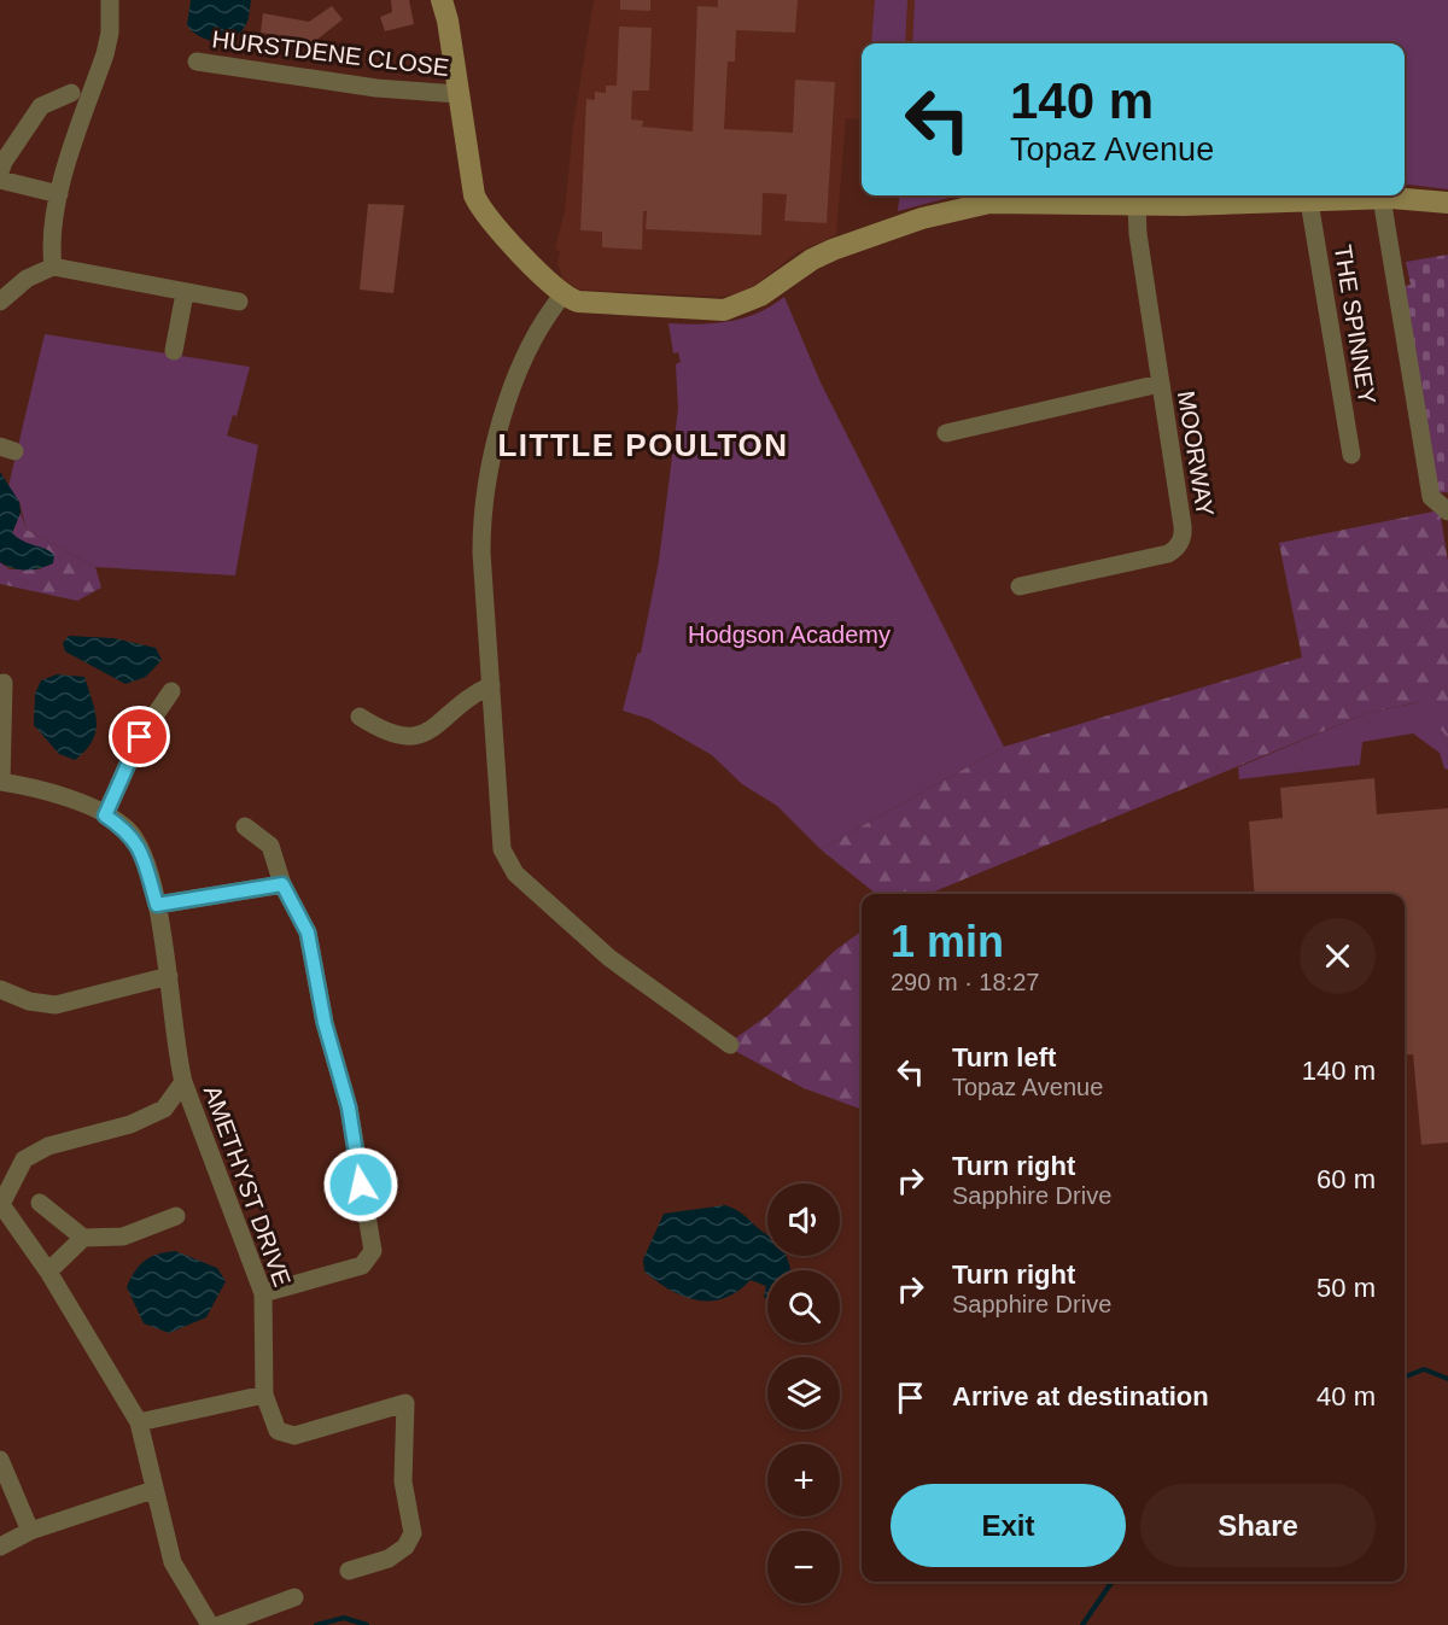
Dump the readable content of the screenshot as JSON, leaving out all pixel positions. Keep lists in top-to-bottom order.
{
  "streets": {
    "street": [
      "HURSTDENE CLOSE",
      "THE SPINNEY",
      "MOORWAY",
      "AMETHYST DRIVE"
    ]
  },
  "districts": ["LITTLE POULTON"],
  "parks": ["Hodgson Academy"],
  "page": {
    "turn": ["140 m", "Topaz Avenue"],
    "heading": ["1 min", "290 m · 18:27"],
    "list": [
      {
        "name": "Turn left",
        "note": "Topaz Avenue",
        "value": "140 m"
      },
      {
        "name": "Turn right",
        "note": "Sapphire Drive",
        "value": "60 m"
      },
      {
        "name": "Turn right",
        "note": "Sapphire Drive",
        "value": "50 m"
      },
      {
        "name": "Arrive at destination",
        "value": "40 m"
      }
    ],
    "map_buttons": ["+", "−"],
    "buttons": ["Exit", "Share"]
  }
}
